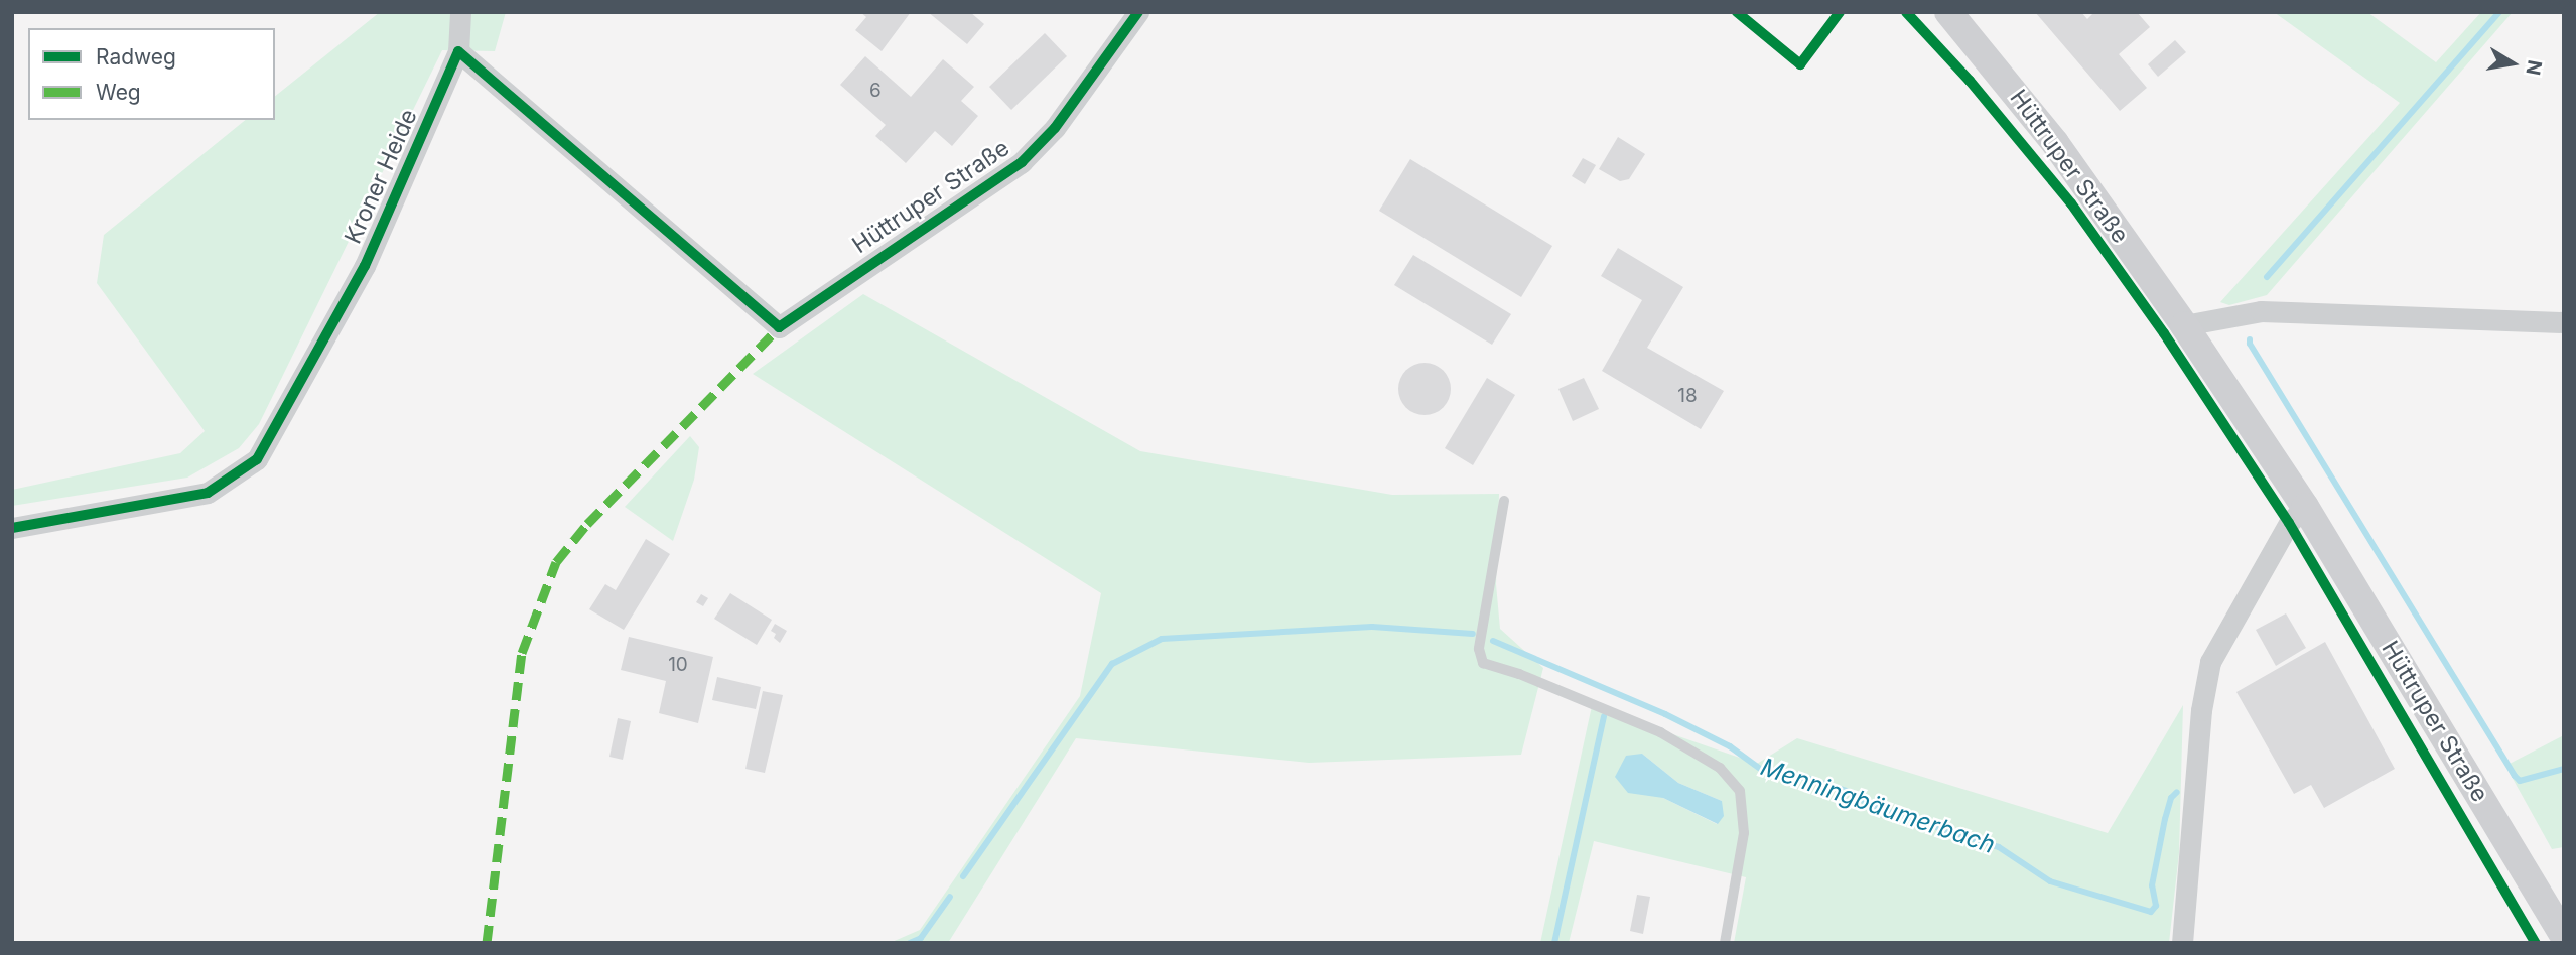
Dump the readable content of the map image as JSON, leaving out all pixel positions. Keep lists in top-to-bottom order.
{
  "streets": {
    "main road": ["Hüttruper Straße"],
    "street": ["Kroner Heide"]
  },
  "crossings": [
    ["Hüttruper Straße", "Kroner Heide"]
  ],
  "water": ["Menningbäumerbach"],
  "house_numbers": ["6", "18", "10"],
  "legend": ["Radweg", "Weg"],
  "north": "right"
}
